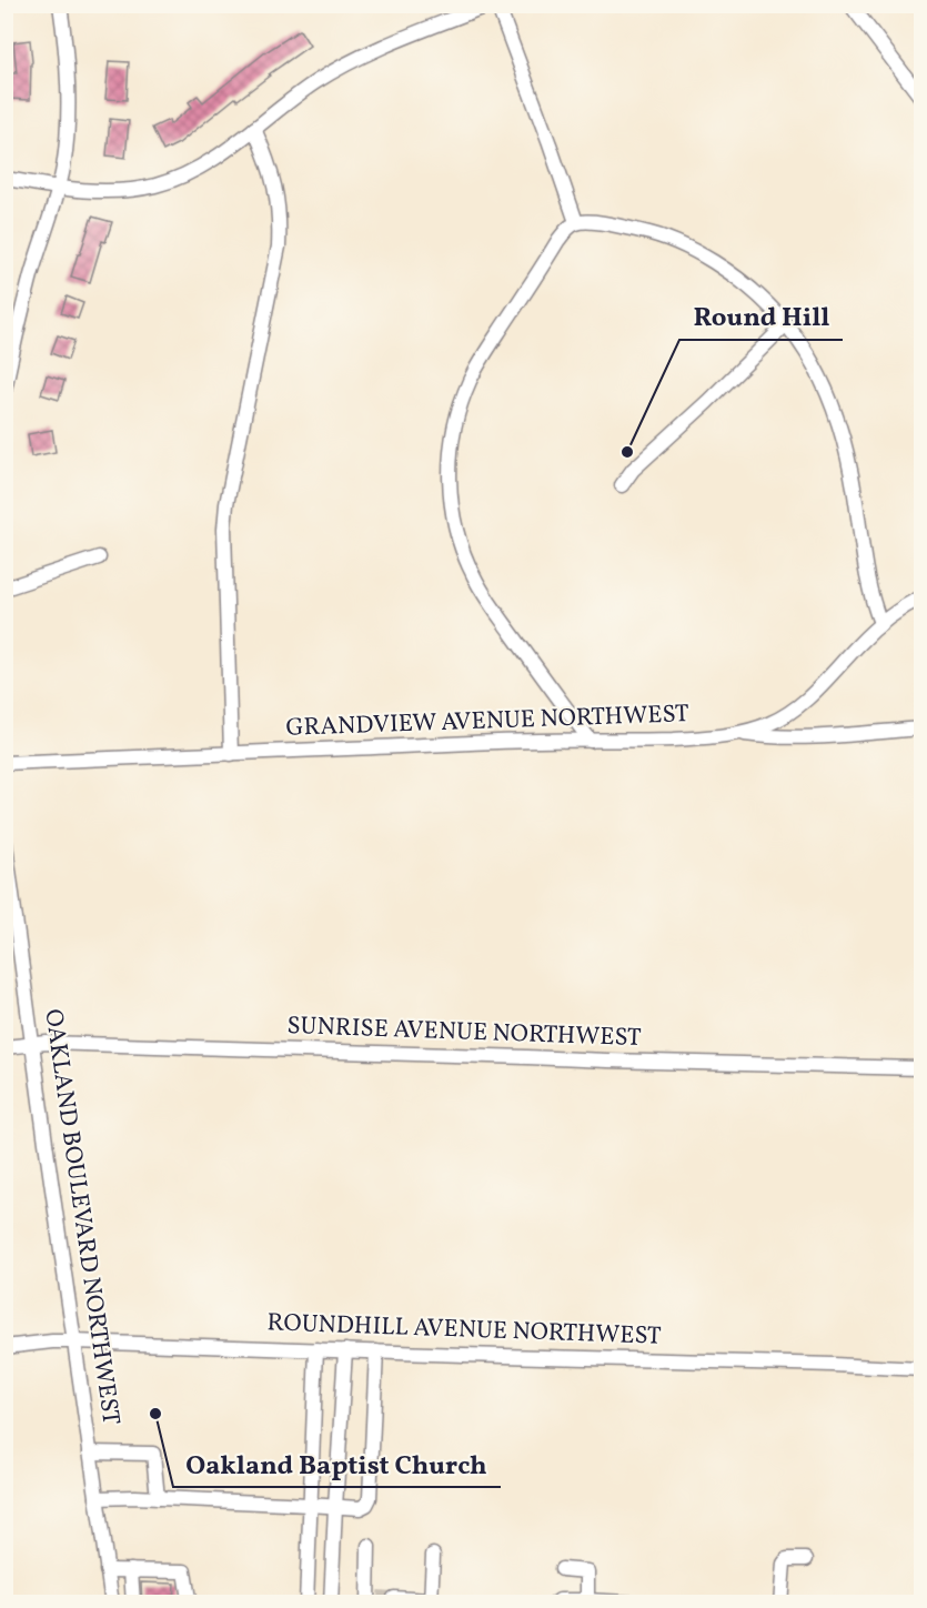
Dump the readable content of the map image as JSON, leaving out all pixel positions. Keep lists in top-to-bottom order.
{
  "streets": {
    "street": [
      "GRANDVIEW AVENUE NORTHWEST",
      "SUNRISE AVENUE NORTHWEST",
      "OAKLAND BOULEVARD NORTHWEST",
      "ROUNDHILL AVENUE NORTHWEST"
    ]
  },
  "crossings": [
    ["SUNRISE AVENUE NORTHWEST", "OAKLAND BOULEVARD NORTHWEST"],
    ["OAKLAND BOULEVARD NORTHWEST", "ROUNDHILL AVENUE NORTHWEST"]
  ],
  "places": ["Round Hill", "Oakland Baptist Church"]
}
